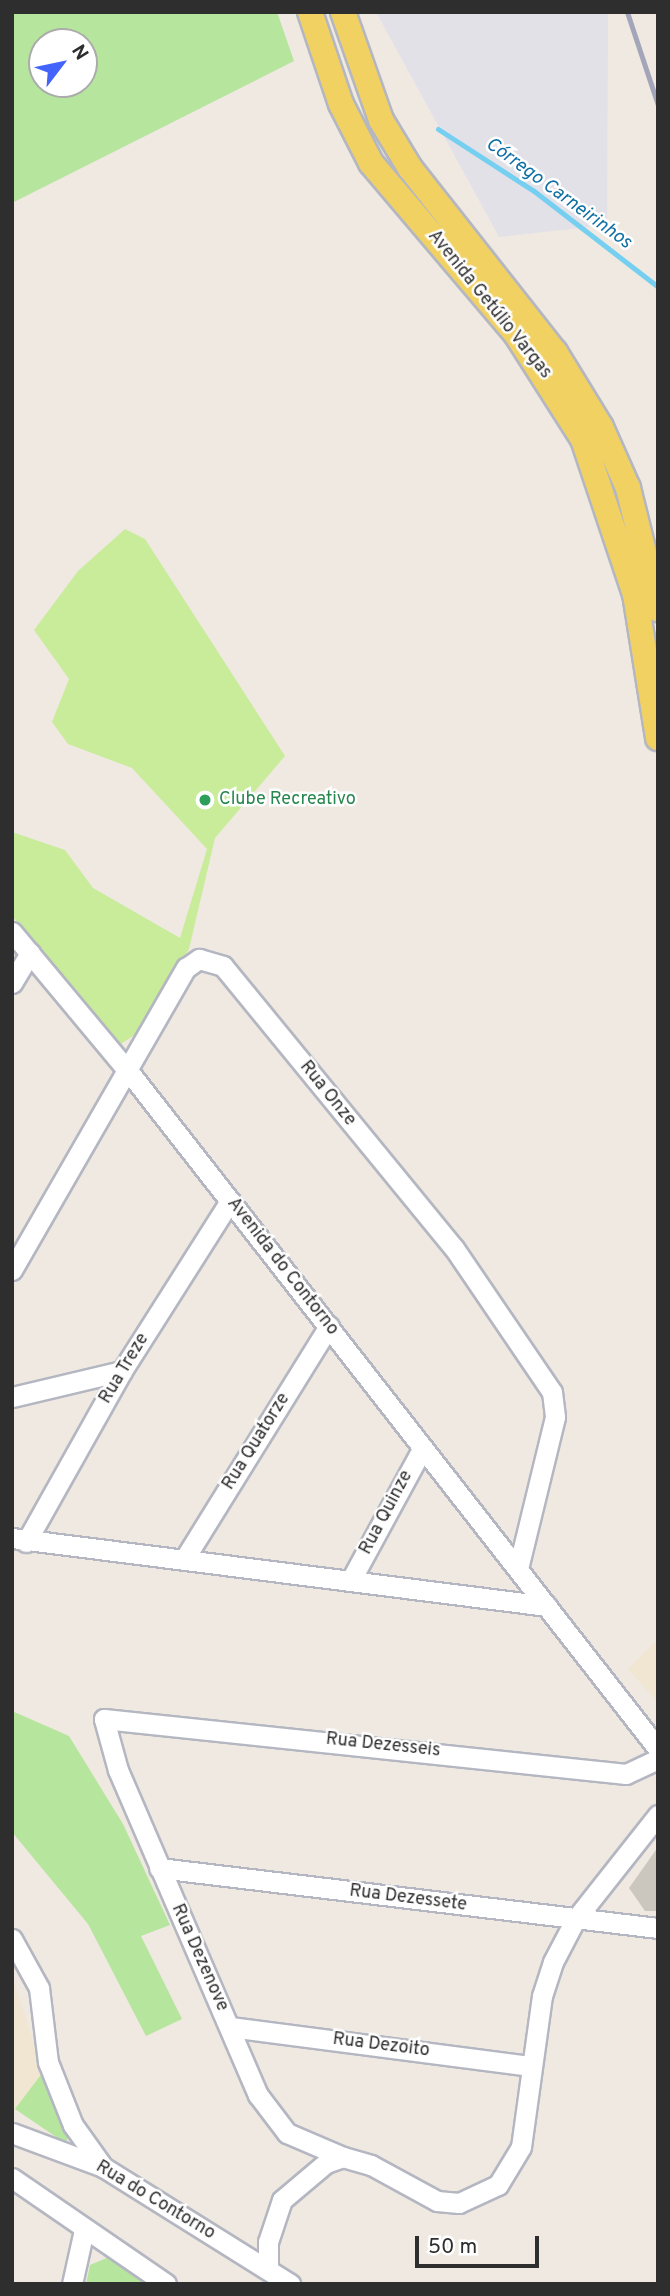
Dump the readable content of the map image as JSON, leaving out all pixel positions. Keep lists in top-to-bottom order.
{
  "streets": {
    "main road": ["Avenida Getúlio Vargas"],
    "street": [
      "Rua Onze",
      "Avenida do Contorno",
      "Rua Treze",
      "Rua Quatorze",
      "Rua Quinze",
      "Rua Dezesseis",
      "Rua Dezessete",
      "Rua Dezenove",
      "Rua Dezoito",
      "Rua do Contorno"
    ]
  },
  "crossings": [
    ["Rua Onze", "Avenida do Contorno"],
    ["Avenida do Contorno", "Rua Treze"],
    ["Avenida do Contorno", "Rua Quatorze"],
    ["Avenida do Contorno", "Rua Quinze"],
    ["Rua Dezesseis", "Rua Dezenove"],
    ["Rua Dezessete", "Rua Dezenove"],
    ["Rua Dezenove", "Rua Dezoito"]
  ],
  "water": ["Córrego Carneirinhos"],
  "places": ["Clube Recreativo"],
  "scale_bar": "50 m",
  "north": "top right"
}
